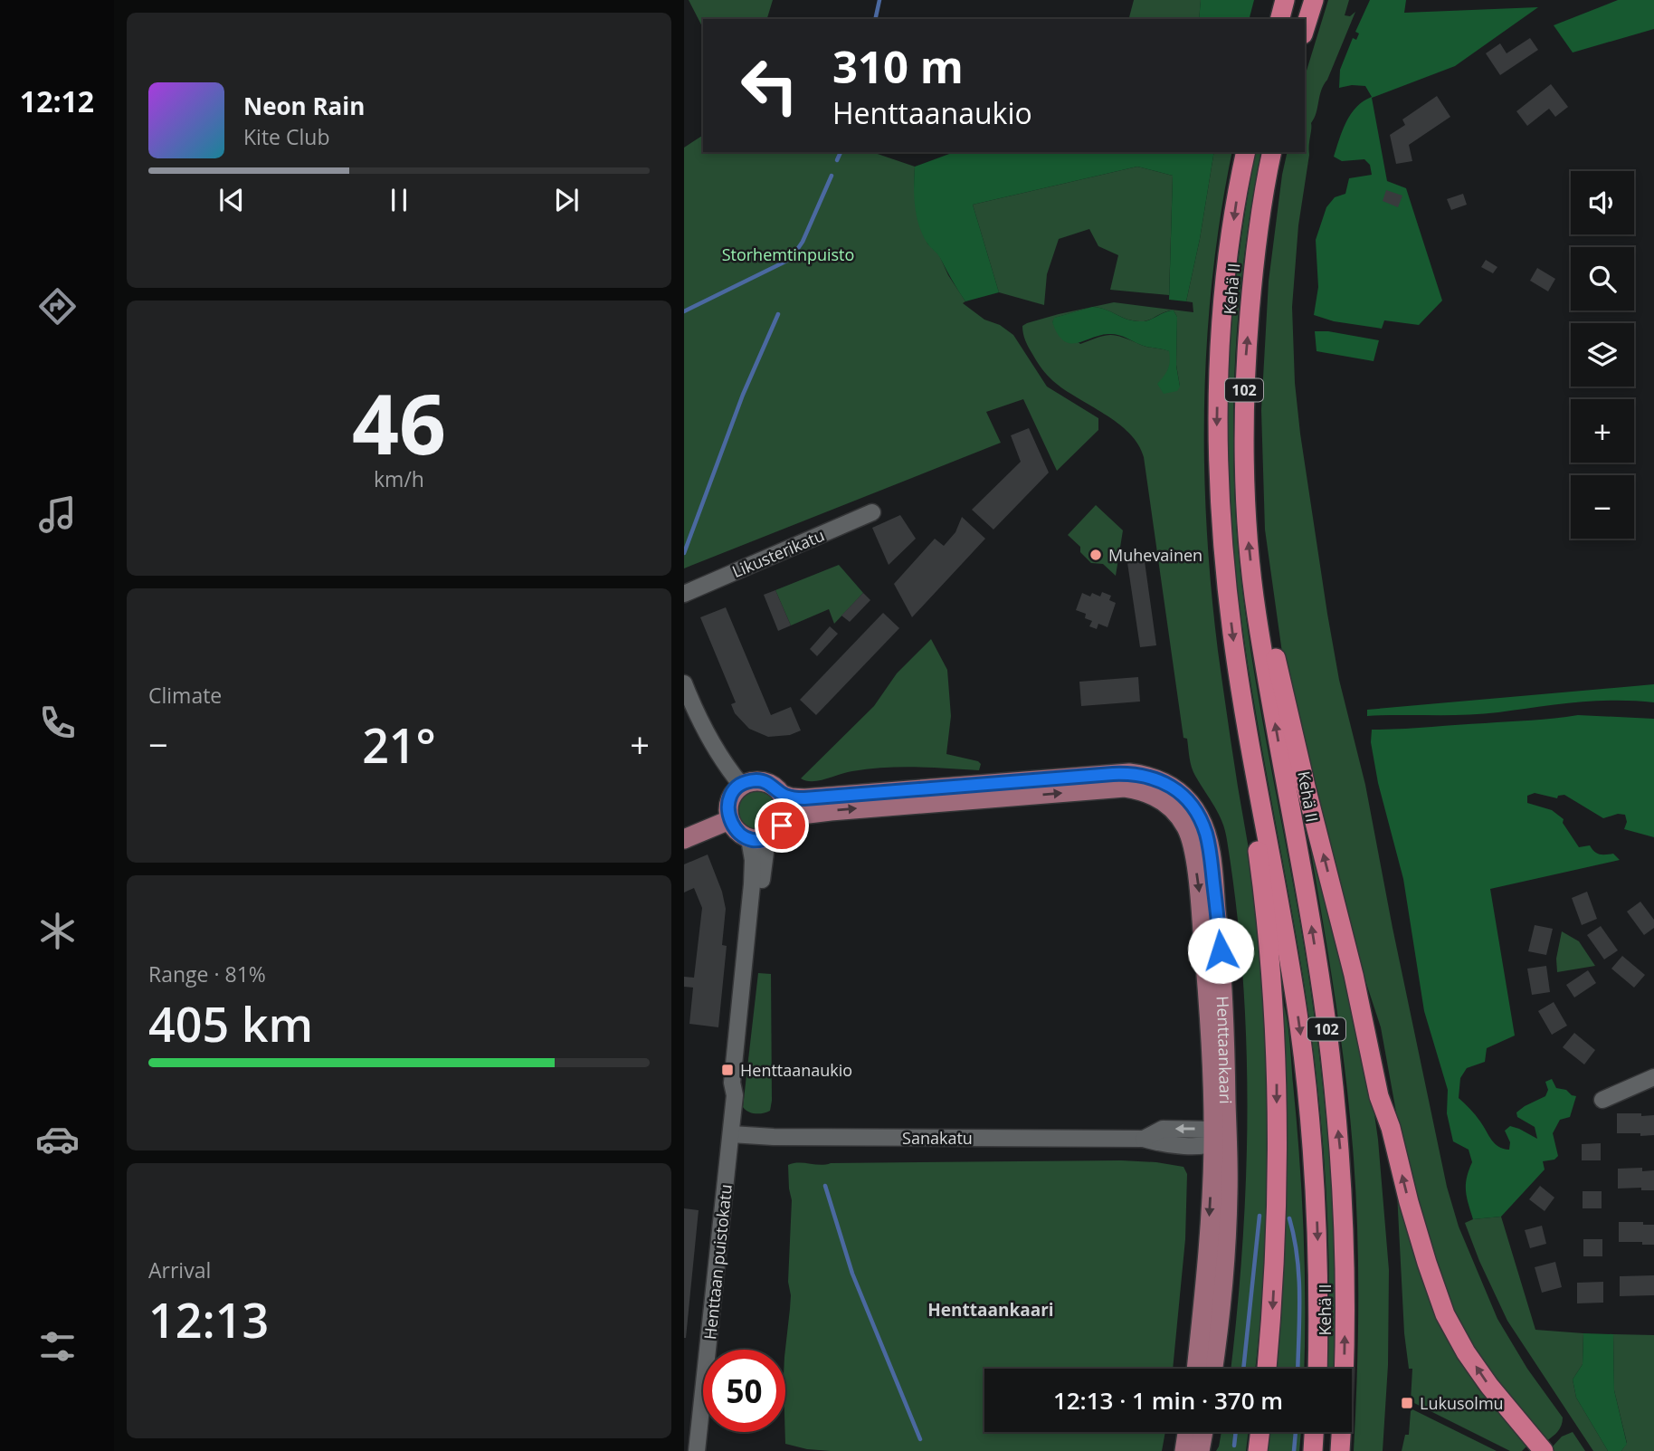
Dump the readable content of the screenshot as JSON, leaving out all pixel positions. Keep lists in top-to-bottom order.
{
  "streets": {
    "highway": ["Kehä II", "102"],
    "main road": ["Henttaankaari"],
    "street": ["Likusterikatu", "Sanakatu", "Henttaan puistokatu"]
  },
  "crossings": [
    ["Henttaankaari", "Sanakatu"],
    ["Henttaankaari", "Henttaan puistokatu"],
    ["Sanakatu", "Henttaan puistokatu"]
  ],
  "districts": ["Henttaankaari"],
  "parks": ["Storhemtinpuisto"],
  "places": {
    "other": ["Muhevainen"],
    "transit": ["Henttaanaukio", "Lukusolmu"]
  },
  "page": {
    "tabs": "12:12",
    "turn": ["310 m", "Henttaanaukio"],
    "song": ["Neon Rain", "Kite Club"],
    "map_buttons": ["+", "−"],
    "tile": [
      ["46", "km/h"],
      "Climate",
      ["Range · 81%", "405 km"],
      ["Arrival", "12:13"]
    ],
    "heat": ["−", "21°", "+"],
    "limit": "50",
    "trip": "12:13 · 1 min · 370 m"
  }
}
